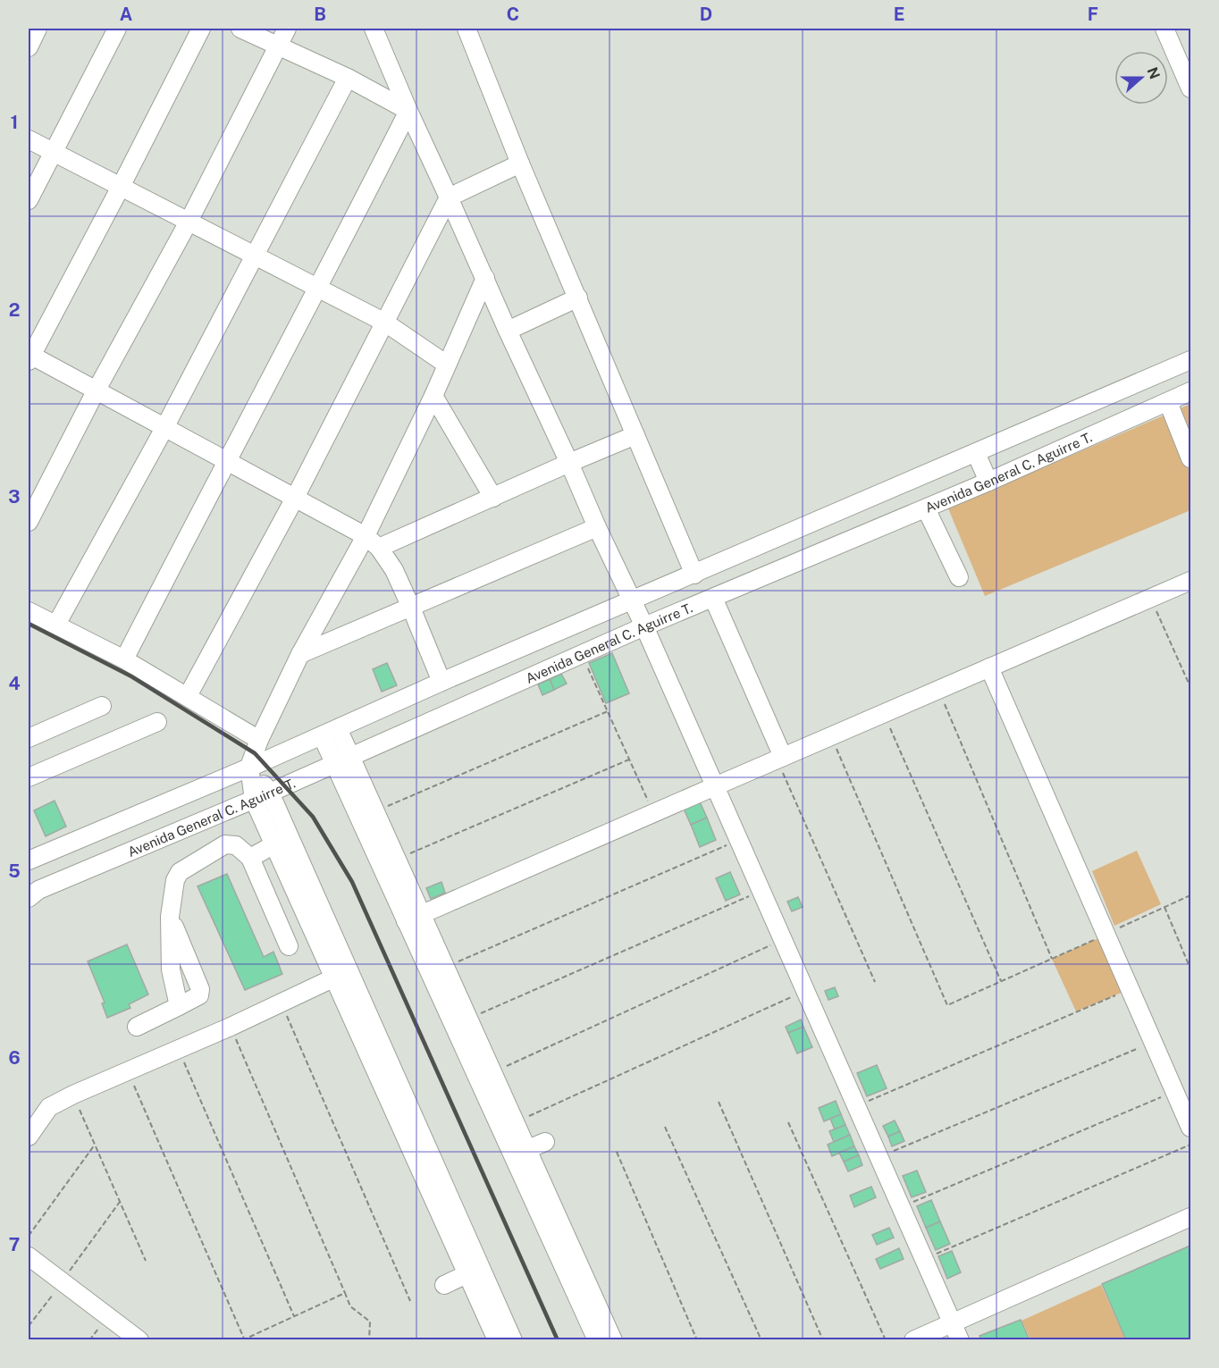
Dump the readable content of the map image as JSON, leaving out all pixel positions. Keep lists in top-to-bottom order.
{
  "streets": {
    "street": ["Avenida General C. Aguirre T."]
  },
  "north": "right",
  "grid": {
    "columns": [
      "A",
      "B",
      "C",
      "D",
      "E",
      "F"
    ],
    "rows": [
      "1",
      "2",
      "3",
      "4",
      "5",
      "6",
      "7"
    ]
  }
}
